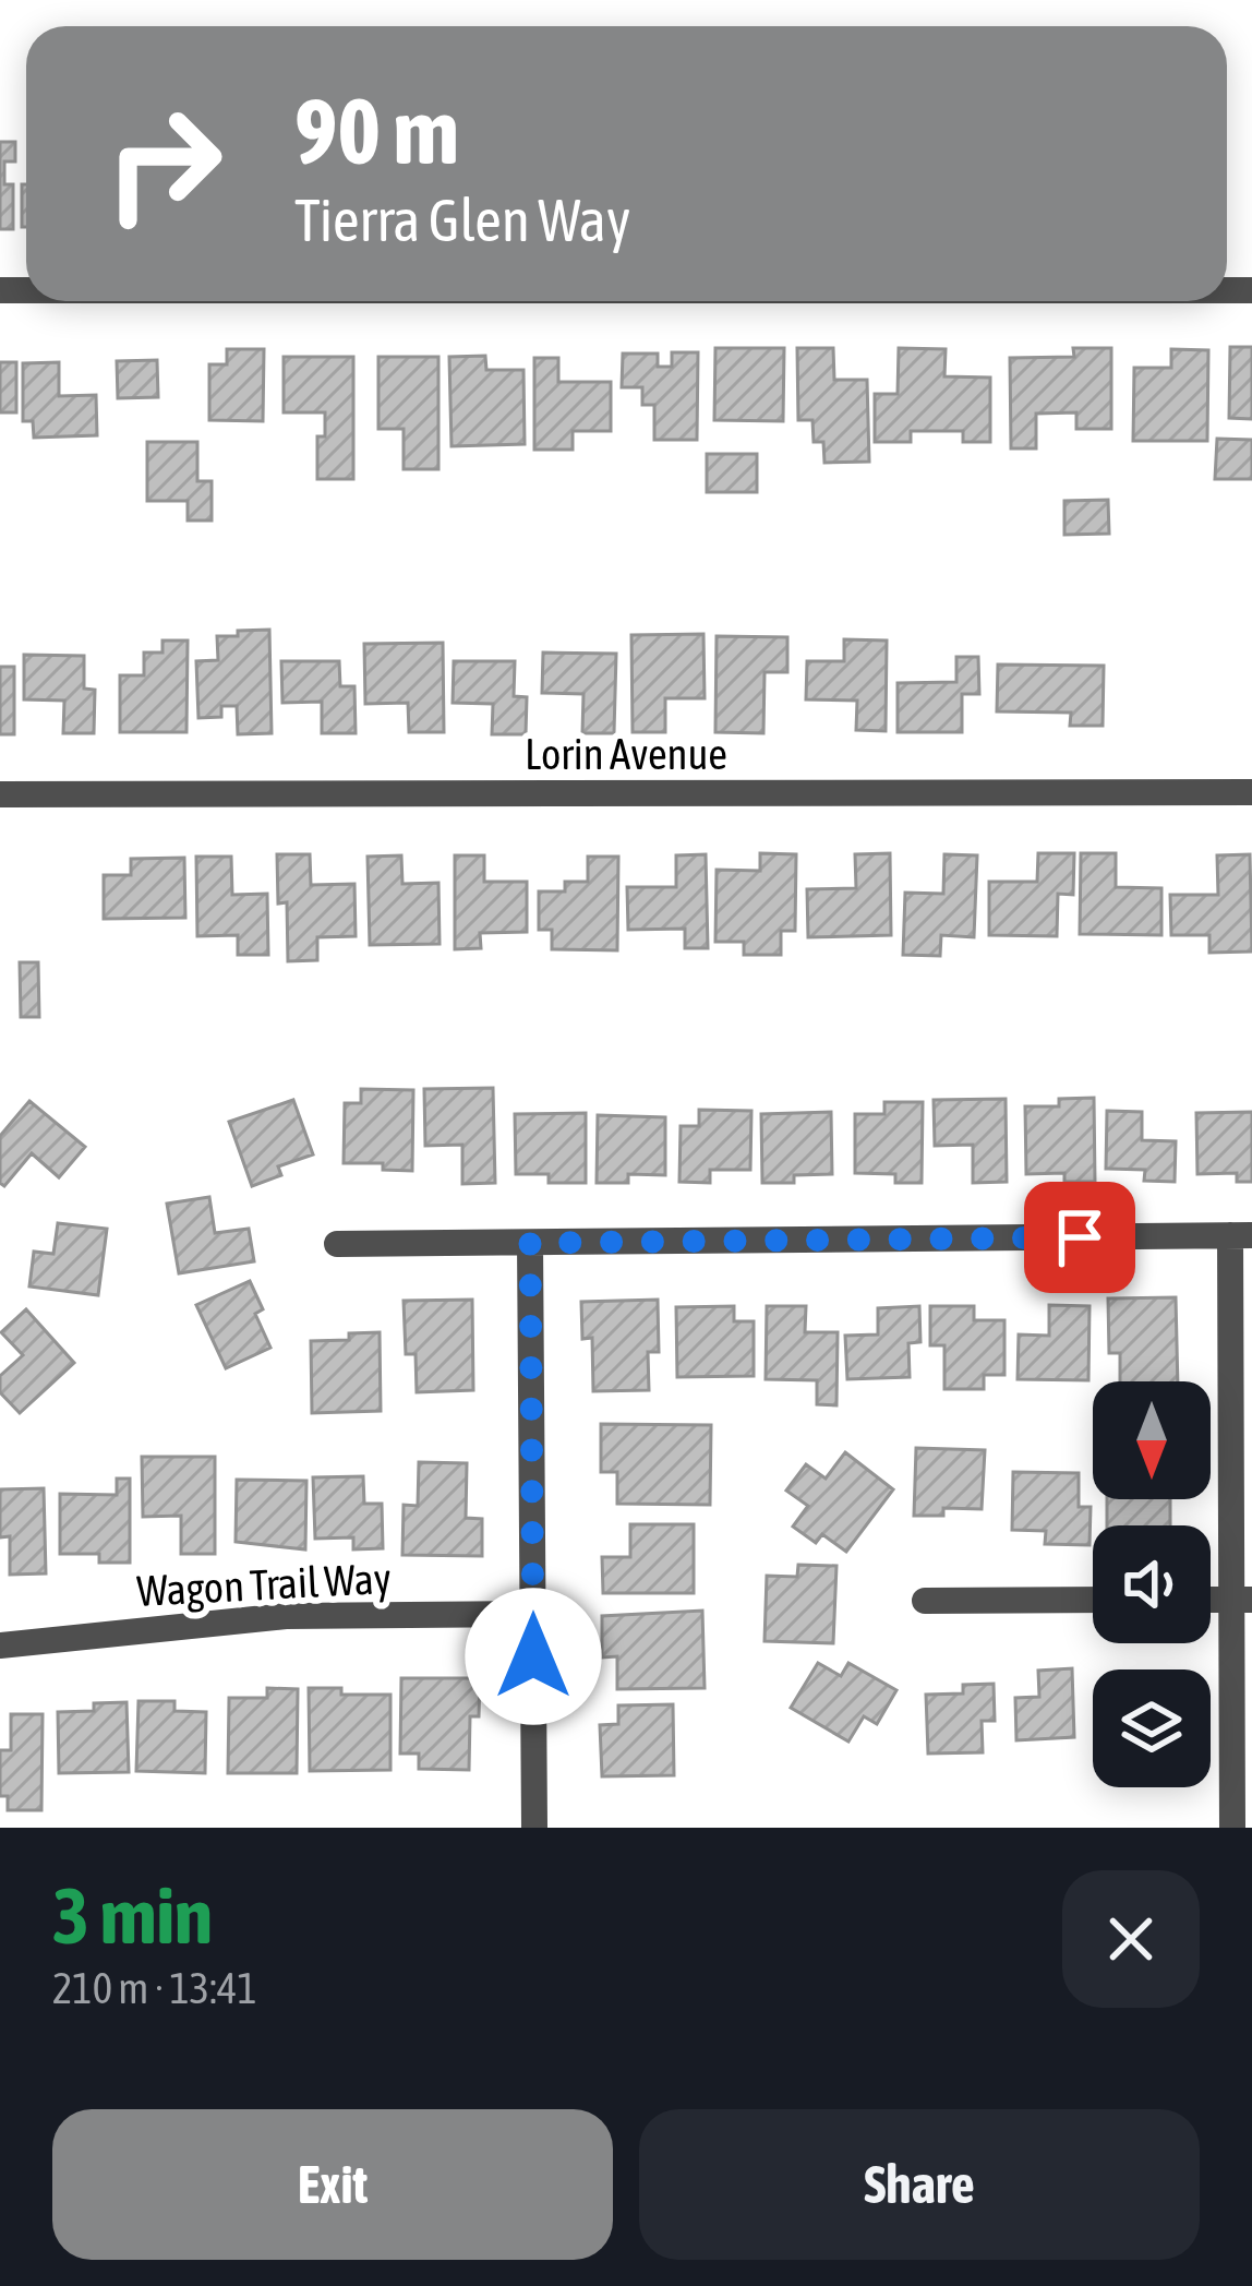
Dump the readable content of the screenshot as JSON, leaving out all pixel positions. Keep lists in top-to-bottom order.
{
  "streets": {
    "street": ["Lorin Avenue", "Wagon Trail Way"]
  },
  "north": "bottom",
  "page": {
    "turn": ["90 m", "Tierra Glen Way"],
    "heading": ["3 min", "210 m · 13:41"],
    "buttons": ["Exit", "Share"]
  }
}
